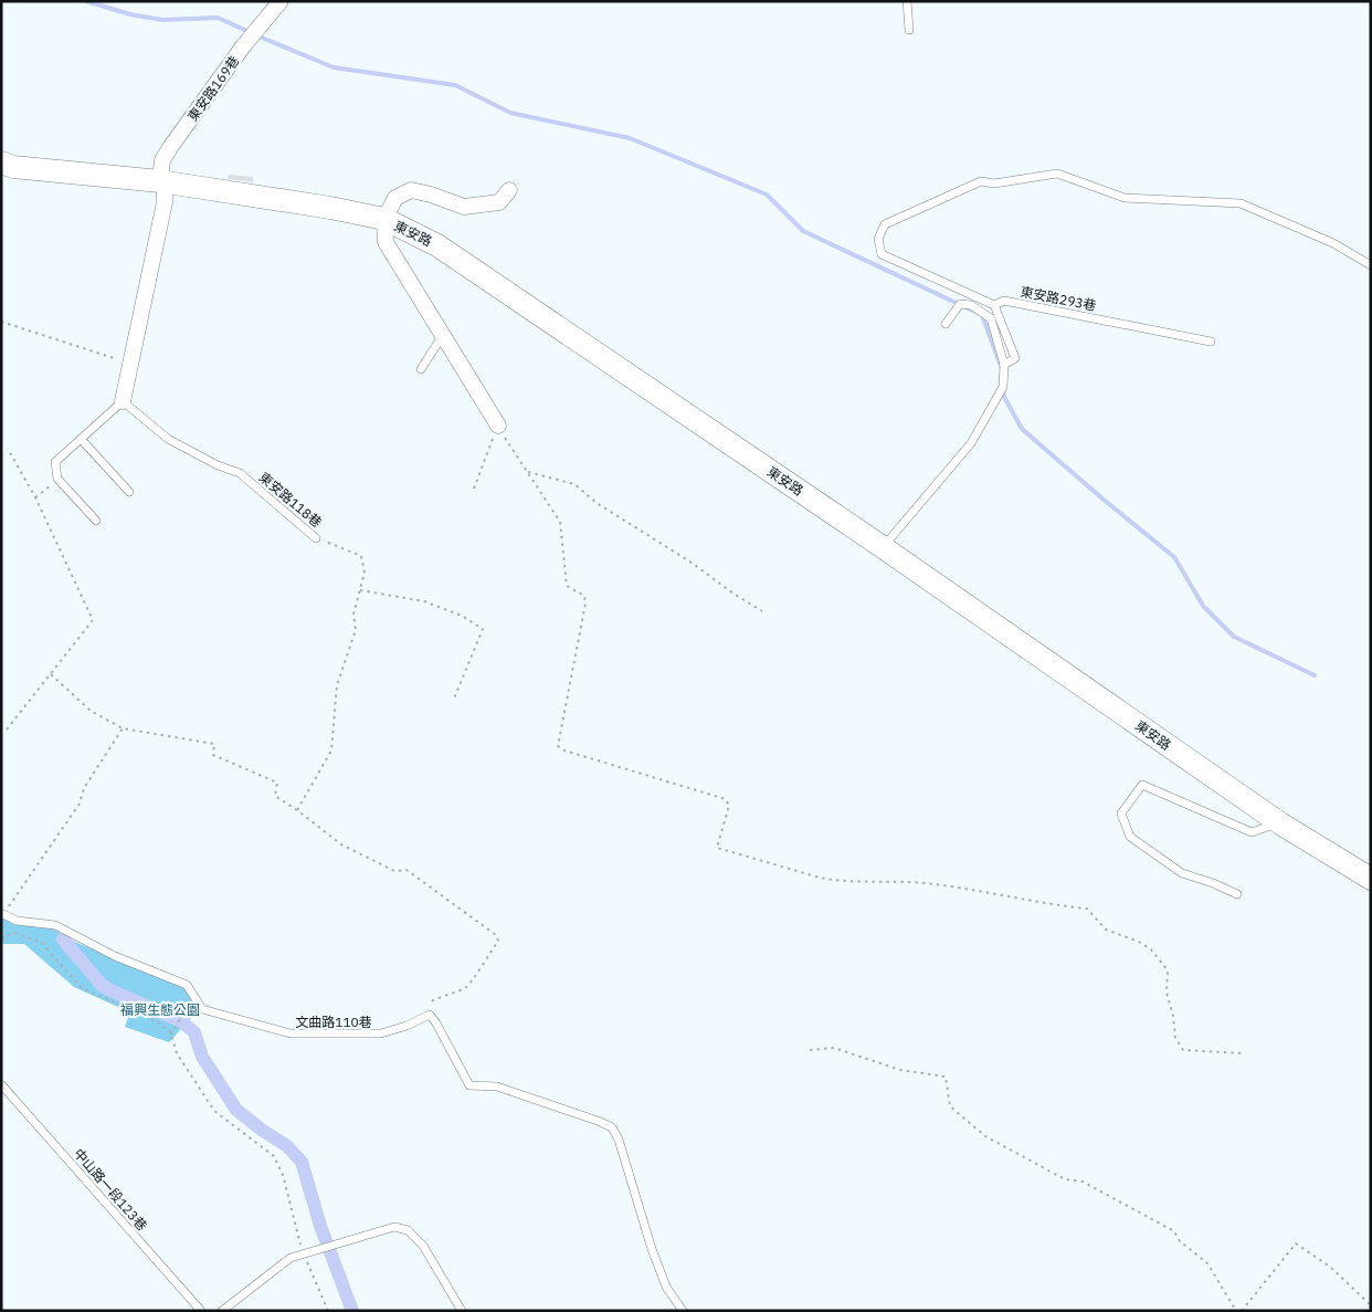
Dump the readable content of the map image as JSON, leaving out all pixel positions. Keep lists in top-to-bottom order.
{
  "streets": {
    "street": ["東安路169巷", "東安路"],
    "lane": [
      "東安路293巷",
      "東安路118巷",
      "文曲路110巷",
      "中山路一段123巷"
    ]
  },
  "crossings": [
    ["東安路169巷", "東安路"]
  ],
  "parks": ["福興生態公園"]
}
